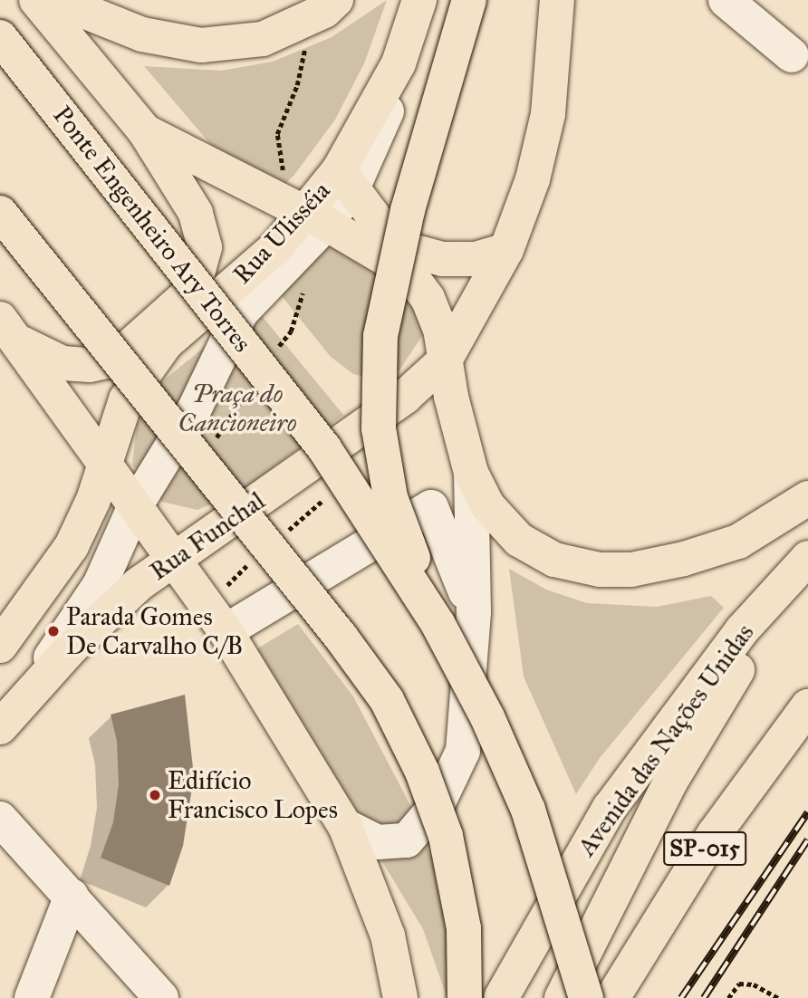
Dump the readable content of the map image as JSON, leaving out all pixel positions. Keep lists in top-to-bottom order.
{
  "streets": {
    "main road": [
      "Ponte Engenheiro Ary Torres",
      "Rua Ulisséia",
      "Rua Funchal",
      "Avenida das Nações Unidas",
      "SP-015"
    ]
  },
  "parks": ["Praça do Cancioneiro"],
  "places": ["Parada Gomes De Carvalho C/B", "Edifício Francisco Lopes"]
}
